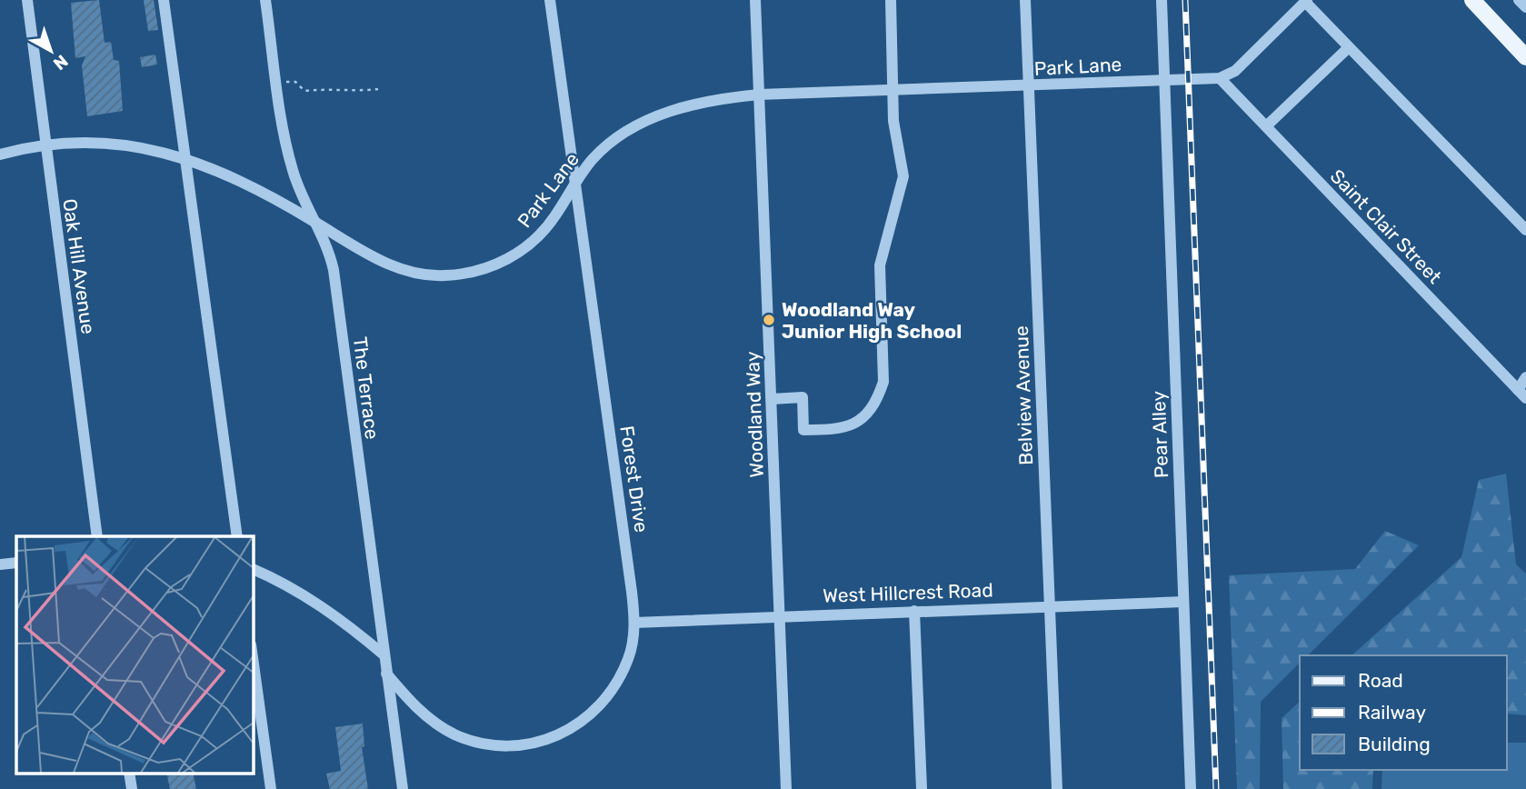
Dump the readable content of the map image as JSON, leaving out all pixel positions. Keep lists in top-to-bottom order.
{
  "streets": {
    "street": [
      "Park Lane",
      "Saint Clair Street",
      "Oak Hill Avenue",
      "The Terrace",
      "Belview Avenue",
      "Woodland Way",
      "Pear Alley",
      "Forest Drive",
      "West Hillcrest Road"
    ]
  },
  "crossings": [
    ["Park Lane", "Saint Clair Street"],
    ["Park Lane", "Oak Hill Avenue"],
    ["Park Lane", "The Terrace"],
    ["Park Lane", "Belview Avenue"],
    ["Park Lane", "Woodland Way"],
    ["Park Lane", "Pear Alley"],
    ["Park Lane", "Forest Drive"],
    ["The Terrace", "Forest Drive"],
    ["Belview Avenue", "West Hillcrest Road"],
    ["Woodland Way", "West Hillcrest Road"],
    ["Pear Alley", "West Hillcrest Road"],
    ["Forest Drive", "West Hillcrest Road"]
  ],
  "places": ["Woodland Way Junior High School"],
  "legend": ["Road", "Railway", "Building"],
  "north": "bottom right"
}
